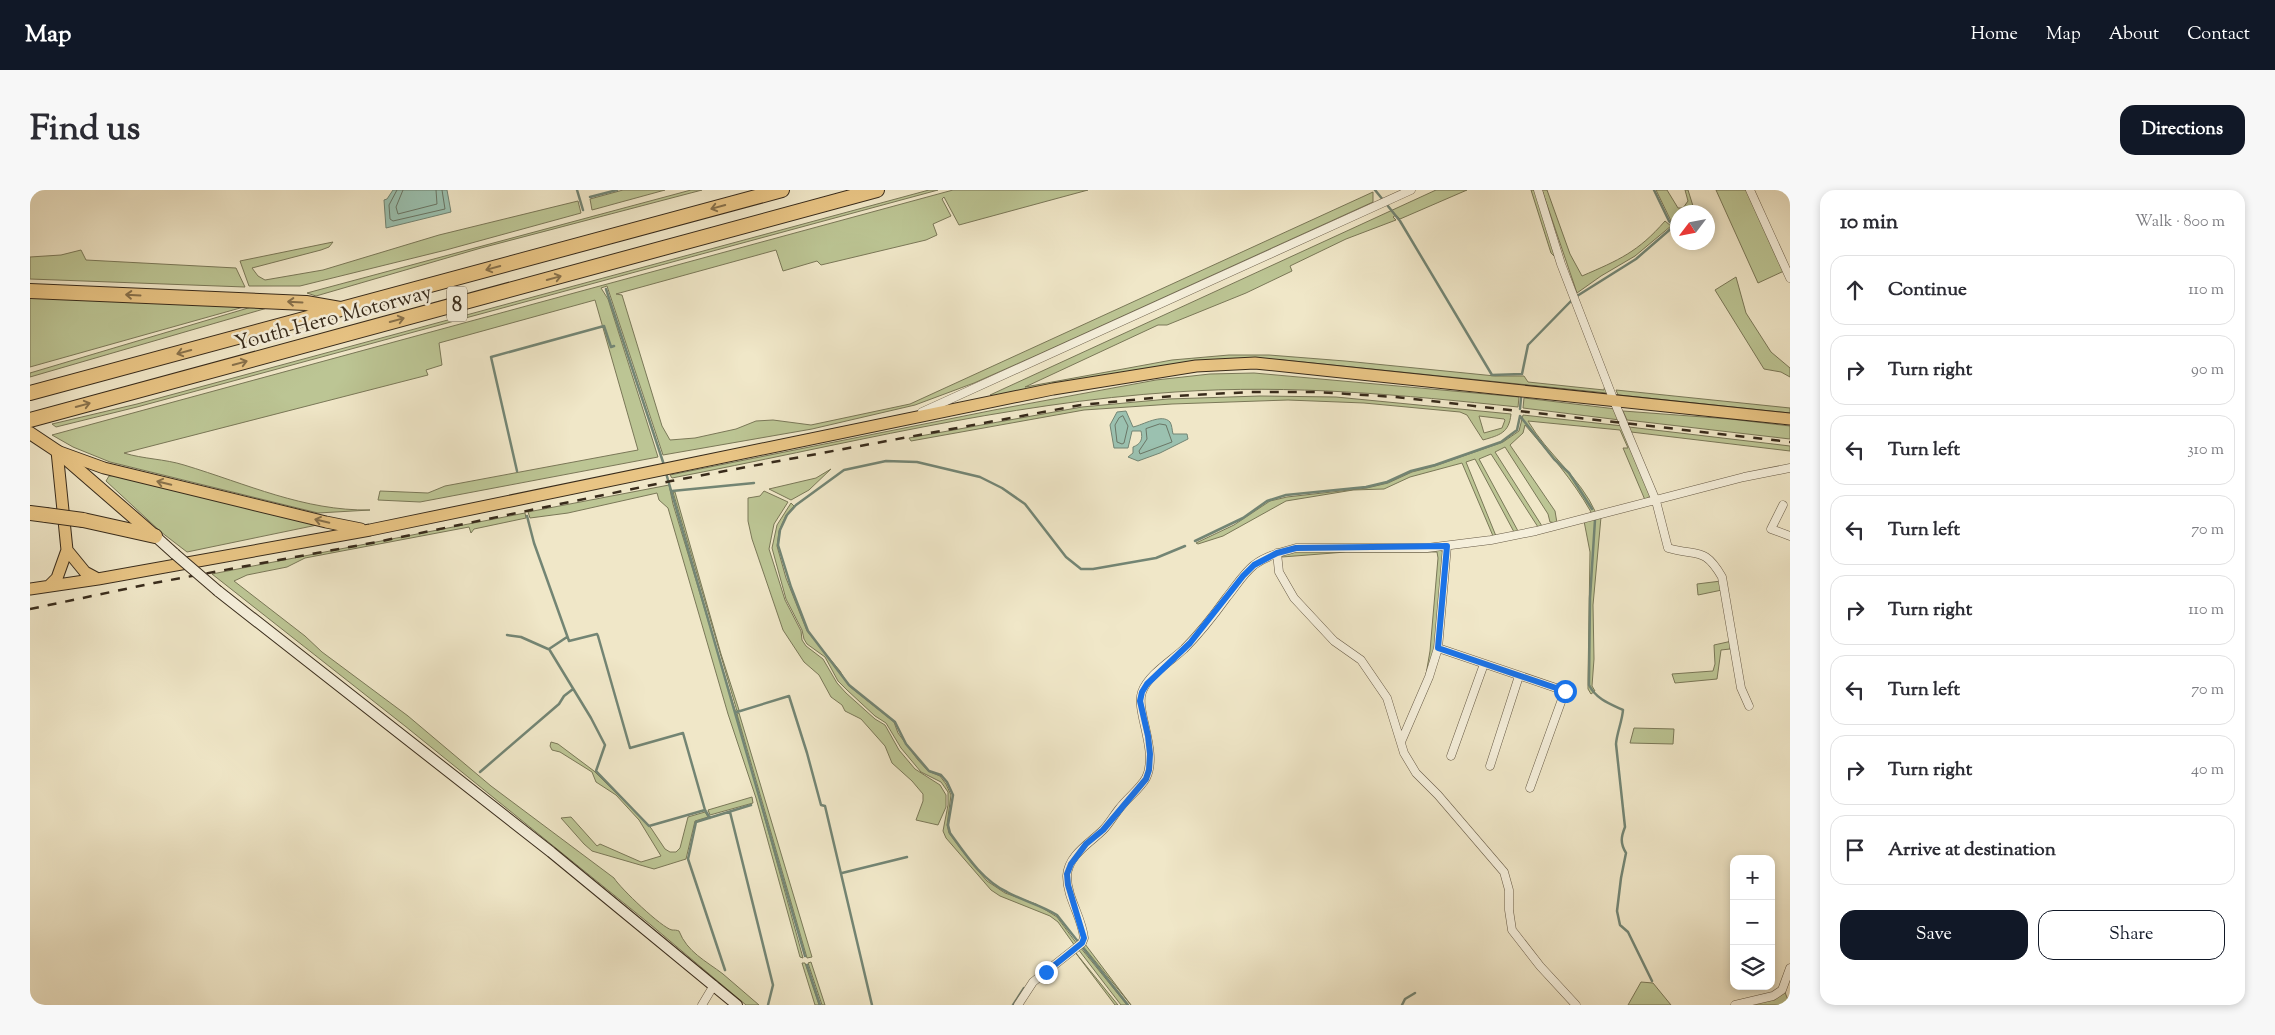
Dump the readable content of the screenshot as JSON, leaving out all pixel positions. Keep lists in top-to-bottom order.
{
  "streets": {
    "highway": ["8", "Youth Hero Motorway"]
  },
  "north": "bottom left",
  "page": {
    "header": "Map",
    "nav": [
      "Home",
      "Map",
      "About",
      "Contact"
    ],
    "title": "Find us",
    "buttons": [
      "Directions",
      ["Save", "Share"]
    ],
    "heading": ["10 min", "Walk · 800 m"],
    "list": [
      ["Continue", "110 m"],
      ["Turn right", "90 m"],
      ["Turn left", "310 m"],
      ["Turn left", "70 m"],
      ["Turn right", "110 m"],
      ["Turn left", "70 m"],
      ["Turn right", "40 m"],
      "Arrive at destination"
    ],
    "map_buttons": ["+", "−"]
  }
}
